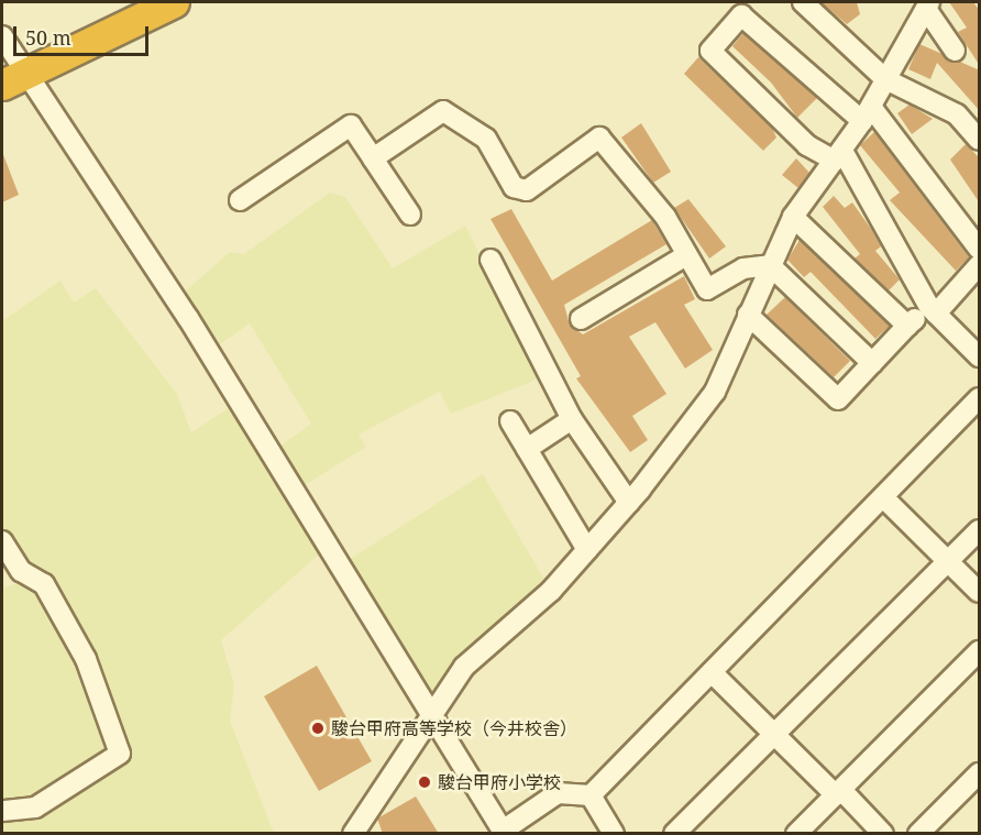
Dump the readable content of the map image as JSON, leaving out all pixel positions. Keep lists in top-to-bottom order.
{
  "places": ["駿台甲府高等学校（今井校舎）", "駿台甲府小学校"],
  "scale_bar": "50 m"
}
